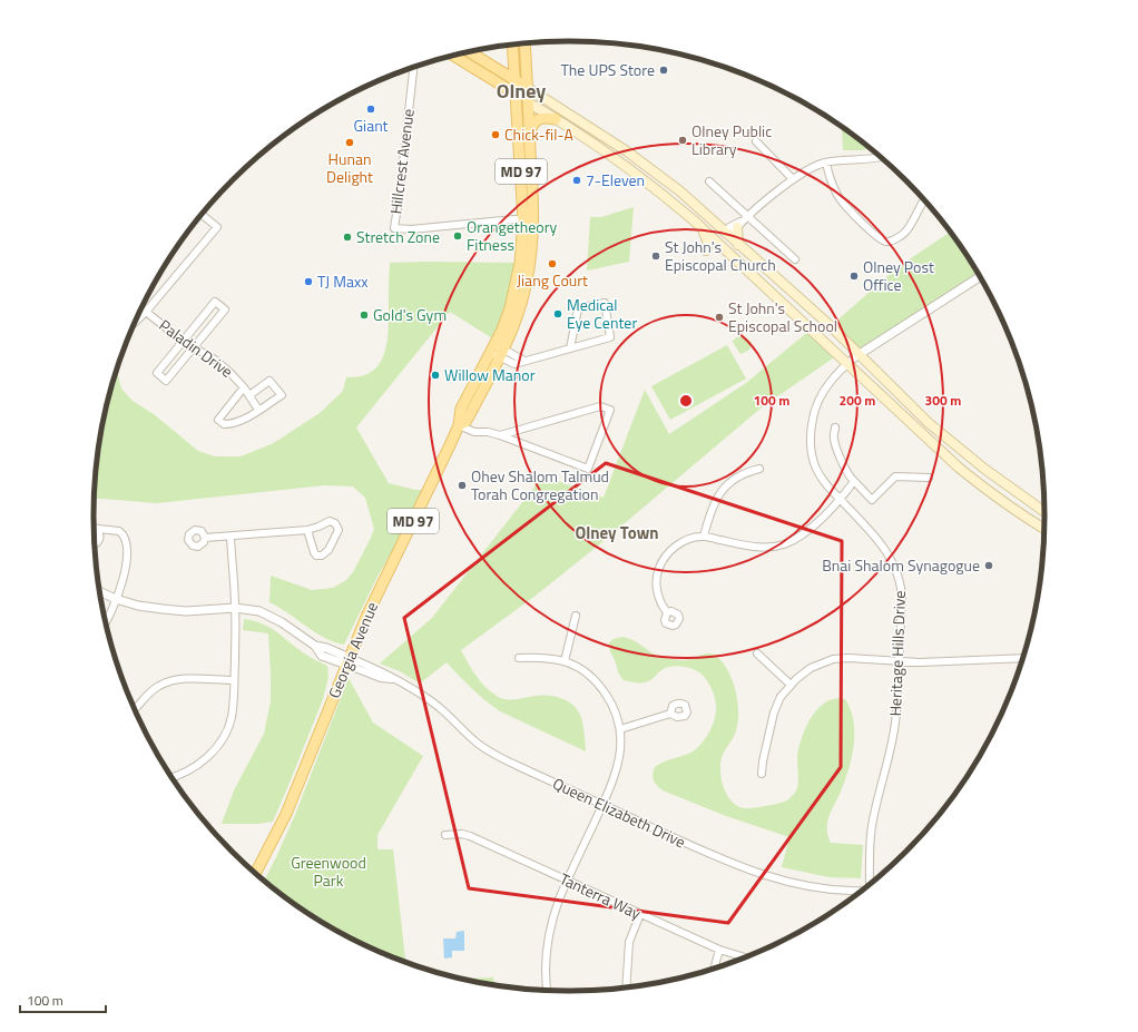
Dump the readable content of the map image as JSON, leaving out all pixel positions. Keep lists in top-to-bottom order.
{
  "streets": {
    "main road": ["MD 97", "Georgia Avenue"],
    "street": [
      "Hillcrest Avenue",
      "Paladin Drive",
      "Heritage Hills Drive",
      "Queen Elizabeth Drive",
      "Tanterra Way"
    ]
  },
  "crossings": [
    ["Hillcrest Avenue", "Georgia Avenue"],
    ["Georgia Avenue", "Queen Elizabeth Drive"]
  ],
  "districts": ["Olney", "Olney Town"],
  "parks": ["Greenwood Park"],
  "places": [
    "The UPS Store",
    "Giant",
    "Chick-fil-A",
    "Olney Public Library",
    "Hunan Delight",
    "7-Eleven",
    "Orangetheory Fitness",
    "Stretch Zone",
    "St John's Episcopal Church",
    "Jiang Court",
    "Olney Post Office",
    "TJ Maxx",
    "Medical Eye Center",
    "Gold's Gym",
    "St John's Episcopal School",
    "Willow Manor",
    "Ohev Shalom Talmud Torah Congregation",
    "Bnai Shalom Synagogue"
  ],
  "scale_bar": "100 m",
  "rings": ["100 m", "200 m", "300 m"]
}
